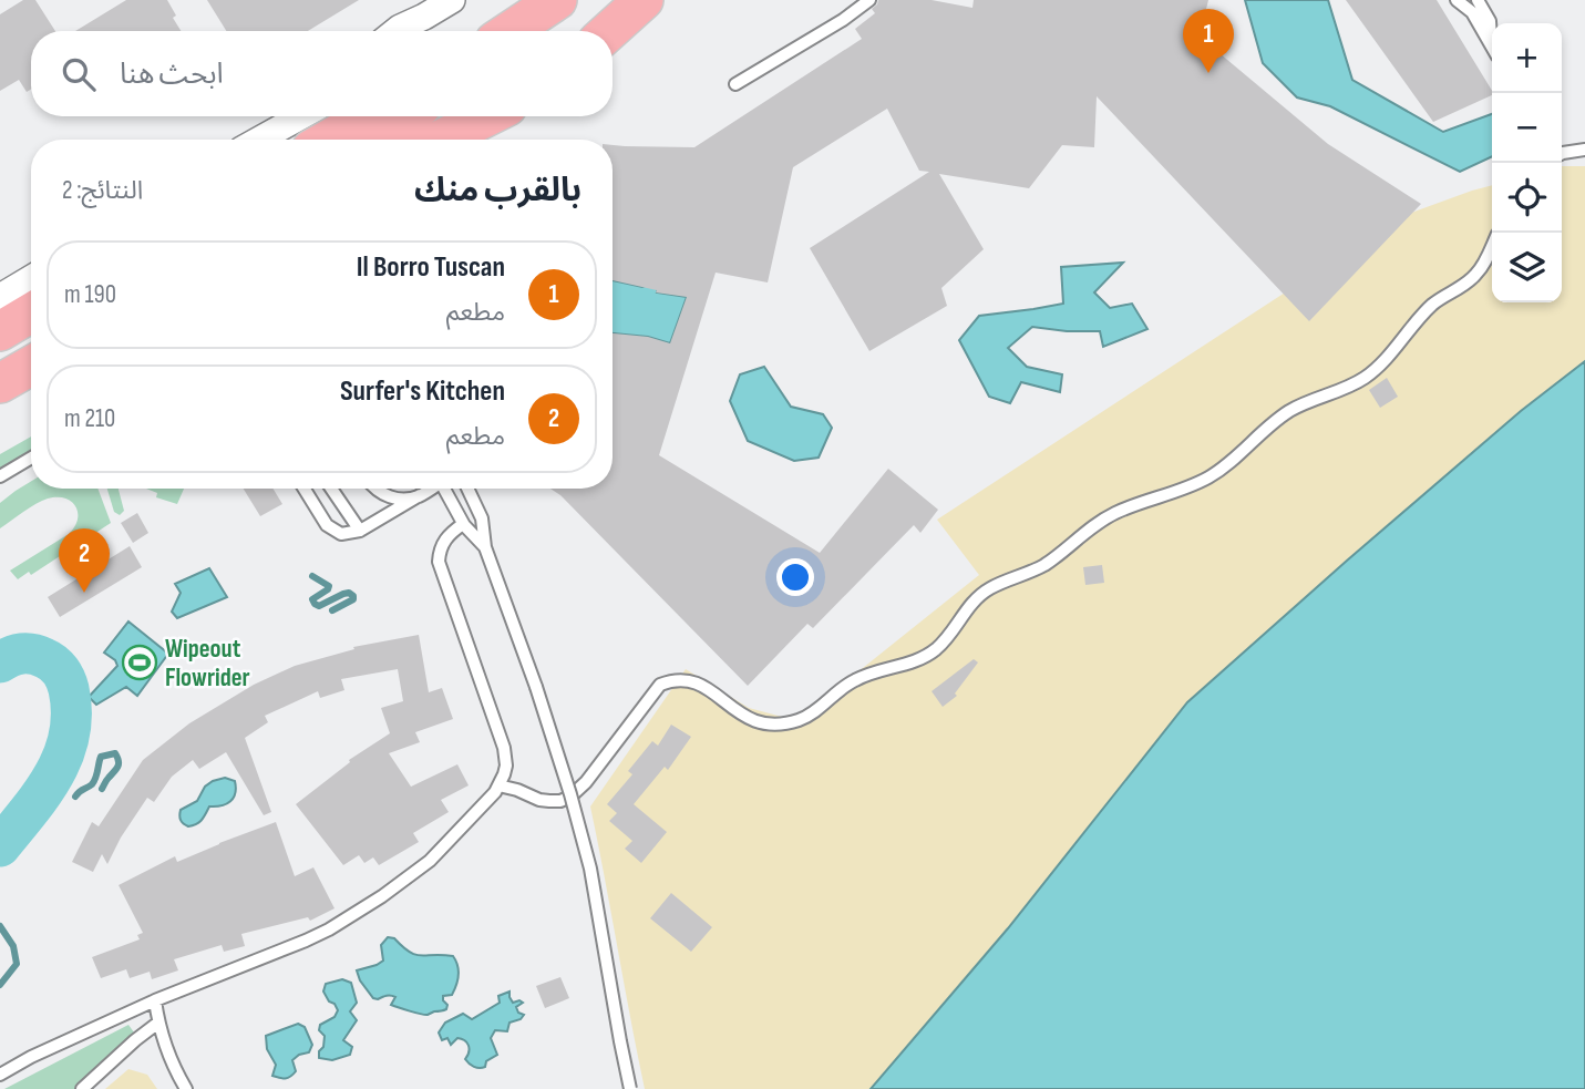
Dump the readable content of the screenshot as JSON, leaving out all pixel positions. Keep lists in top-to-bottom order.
{
  "places": {
    "sports": ["Wipeout Flowrider"]
  },
  "page": {
    "pins": ["1", "2"],
    "map_buttons": ["+", "−"],
    "search": "ابحث هنا",
    "heading": ["بالقرب منك", "النتائج: 2"],
    "list": [
      {
        "mark": "1",
        "name": "Il Borro Tuscan",
        "note": "مطعم",
        "value": "190 m"
      },
      {
        "mark": "2",
        "name": "Surfer's Kitchen",
        "note": "مطعم",
        "value": "210 m"
      }
    ]
  }
}
